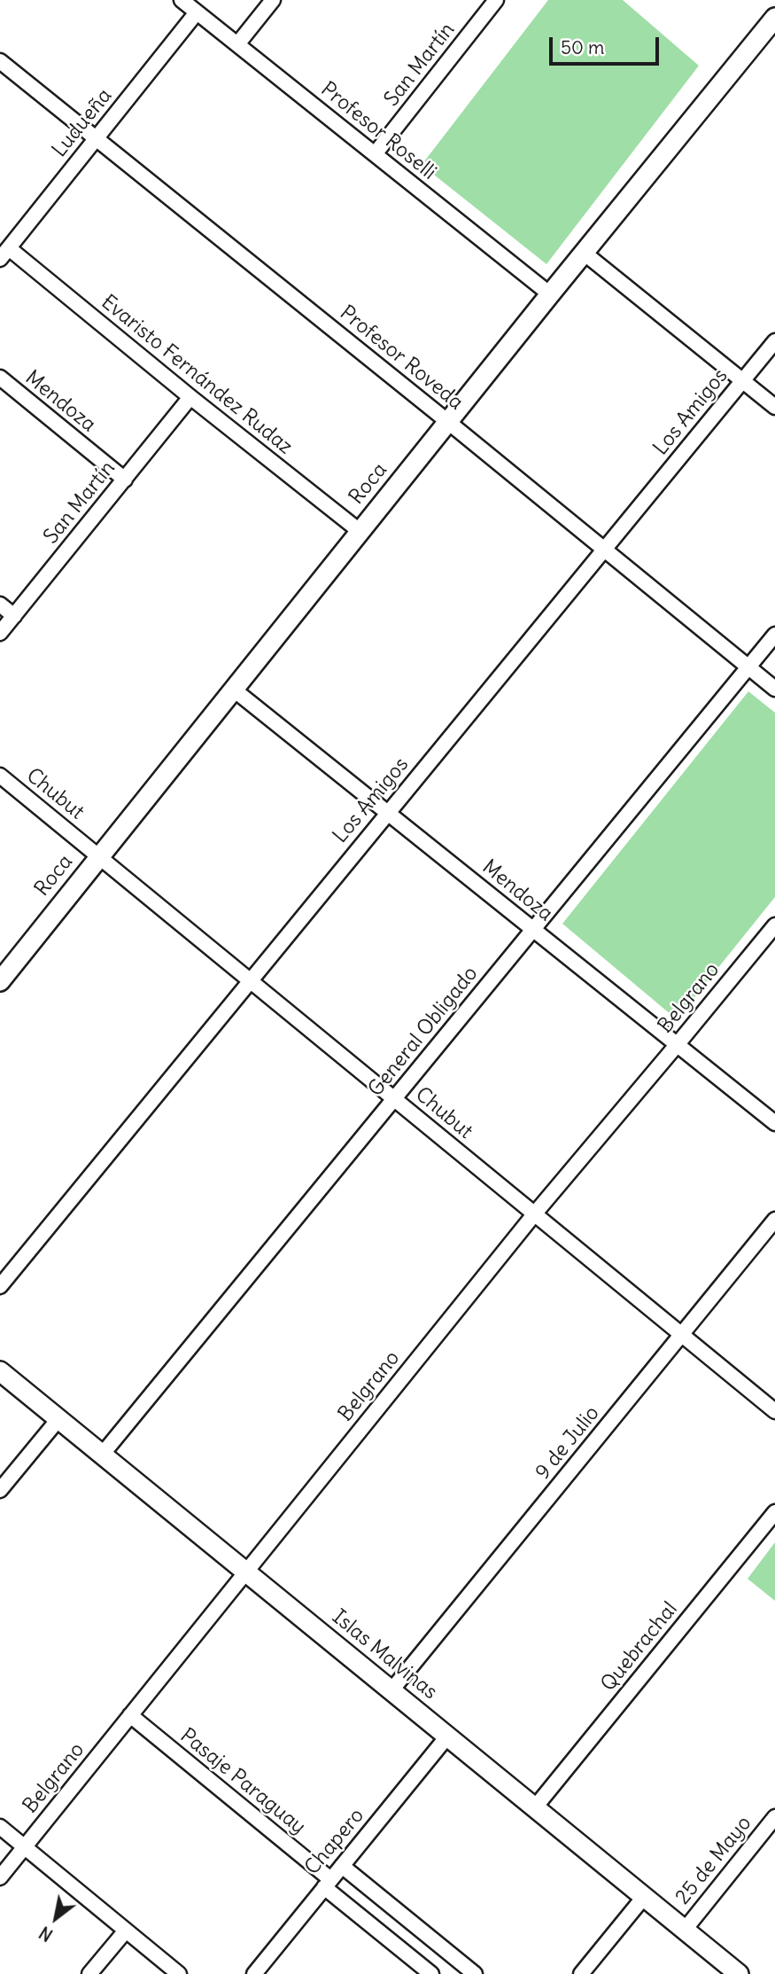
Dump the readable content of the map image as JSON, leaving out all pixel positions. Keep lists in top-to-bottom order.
{
  "streets": {
    "street": [
      "San Martín",
      "Ludueña",
      "Profesor Roselli",
      "Profesor Roveda",
      "Evaristo Fernández Rudaz",
      "Mendoza",
      "Los Amigos",
      "Roca",
      "Chubut",
      "Belgrano",
      "General Obligado",
      "9 de Julio",
      "Quebrachal",
      "Islas Malvinas",
      "Pasaje Paraguay",
      "Chapero",
      "25 de Mayo"
    ]
  },
  "crossings": [
    ["San Martín", "Profesor Roselli"],
    ["San Martín", "Evaristo Fernández Rudaz"],
    ["San Martín", "Mendoza"],
    ["Ludueña", "Profesor Roselli"],
    ["Ludueña", "Profesor Roveda"],
    ["Ludueña", "Evaristo Fernández Rudaz"],
    ["Profesor Roselli", "Roca"],
    ["Profesor Roveda", "Los Amigos"],
    ["Profesor Roveda", "Roca"],
    ["Profesor Roveda", "General Obligado"],
    ["Evaristo Fernández Rudaz", "Roca"],
    ["Mendoza", "Los Amigos"],
    ["Mendoza", "Roca"],
    ["Mendoza", "Belgrano"],
    ["Mendoza", "General Obligado"],
    ["Los Amigos", "Chubut"],
    ["Roca", "Chubut"],
    ["Chubut", "Belgrano"],
    ["Chubut", "General Obligado"],
    ["Chubut", "9 de Julio"],
    ["Belgrano", "Islas Malvinas"],
    ["Belgrano", "Pasaje Paraguay"],
    ["General Obligado", "Islas Malvinas"],
    ["9 de Julio", "Islas Malvinas"],
    ["Quebrachal", "Islas Malvinas"],
    ["Islas Malvinas", "Chapero"],
    ["Islas Malvinas", "25 de Mayo"],
    ["Pasaje Paraguay", "Chapero"]
  ],
  "scale_bar": "50 m",
  "north": "bottom left"
}
